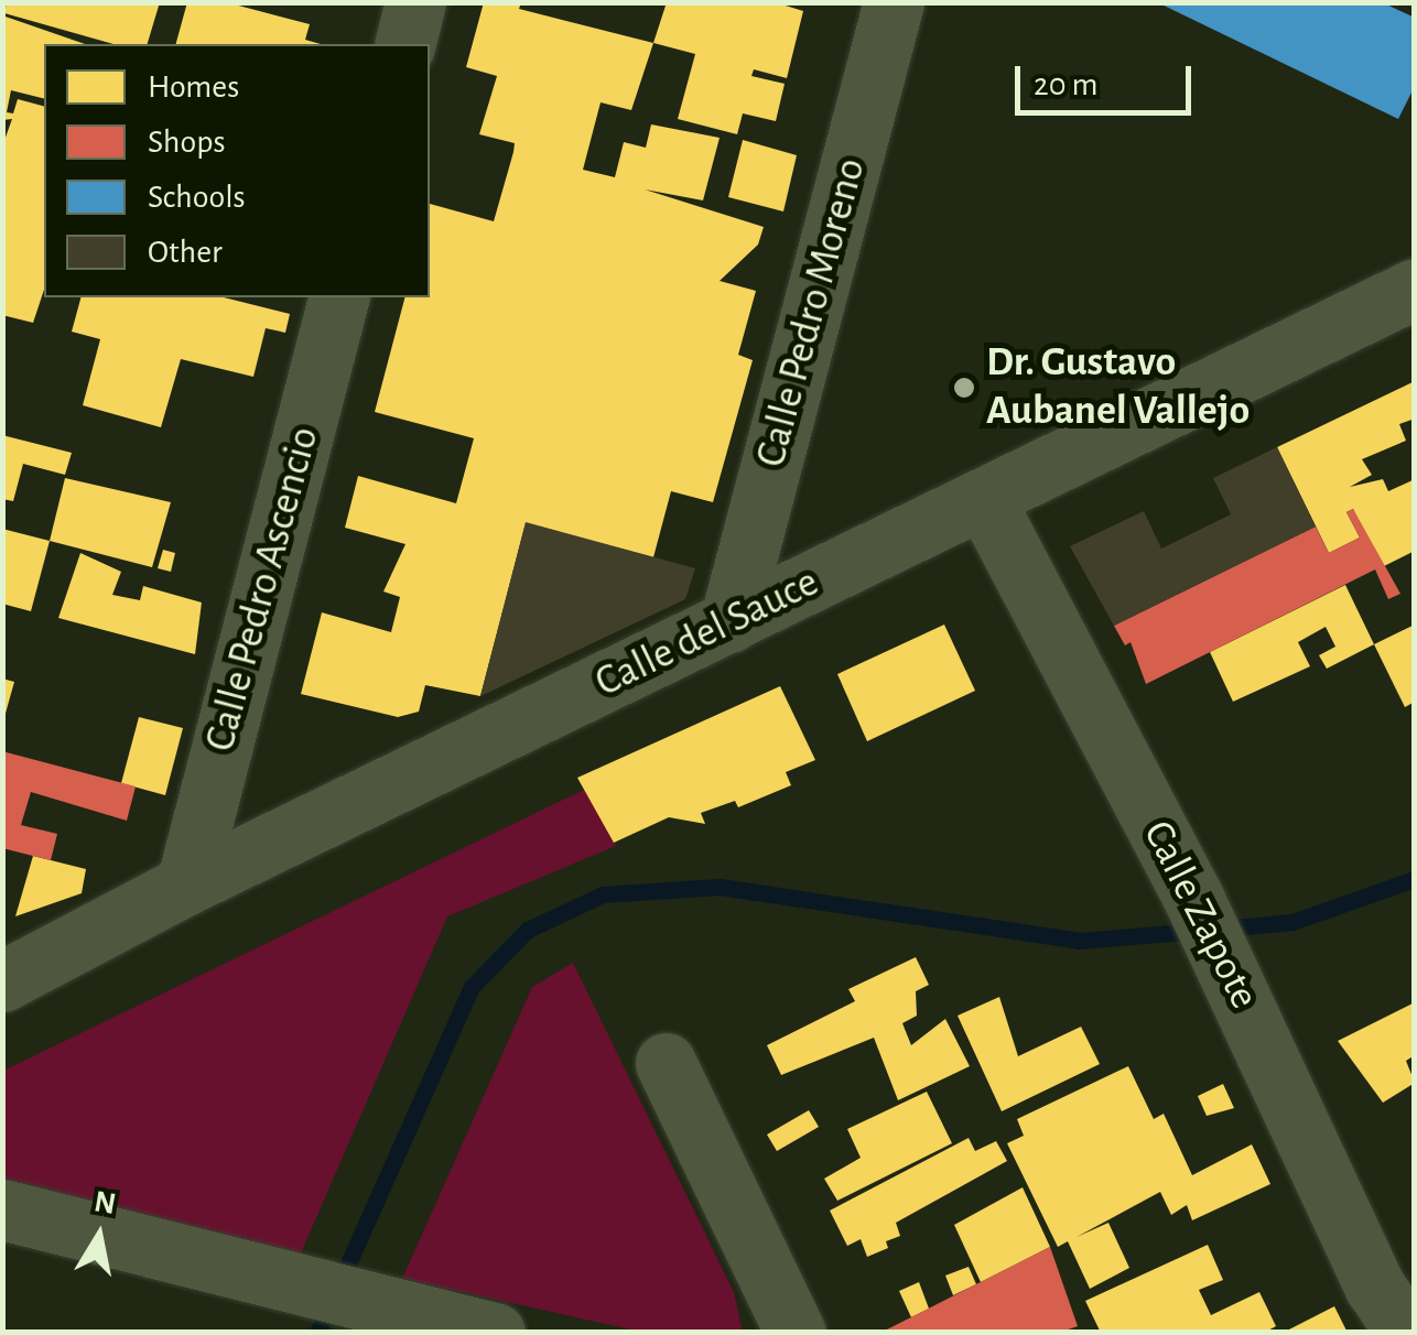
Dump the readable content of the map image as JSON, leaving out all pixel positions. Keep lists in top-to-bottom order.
{
  "streets": {
    "street": [
      "Calle Pedro Moreno",
      "Calle Pedro Ascencio",
      "Calle del Sauce",
      "Calle Zapote"
    ]
  },
  "crossings": [
    ["Calle Pedro Moreno", "Calle del Sauce"],
    ["Calle Pedro Ascencio", "Calle del Sauce"],
    ["Calle del Sauce", "Calle Zapote"]
  ],
  "places": ["Dr. Gustavo Aubanel Vallejo"],
  "legend": [
    "Homes",
    "Shops",
    "Schools",
    "Other"
  ],
  "scale_bar": "20 m",
  "north": "top"
}
